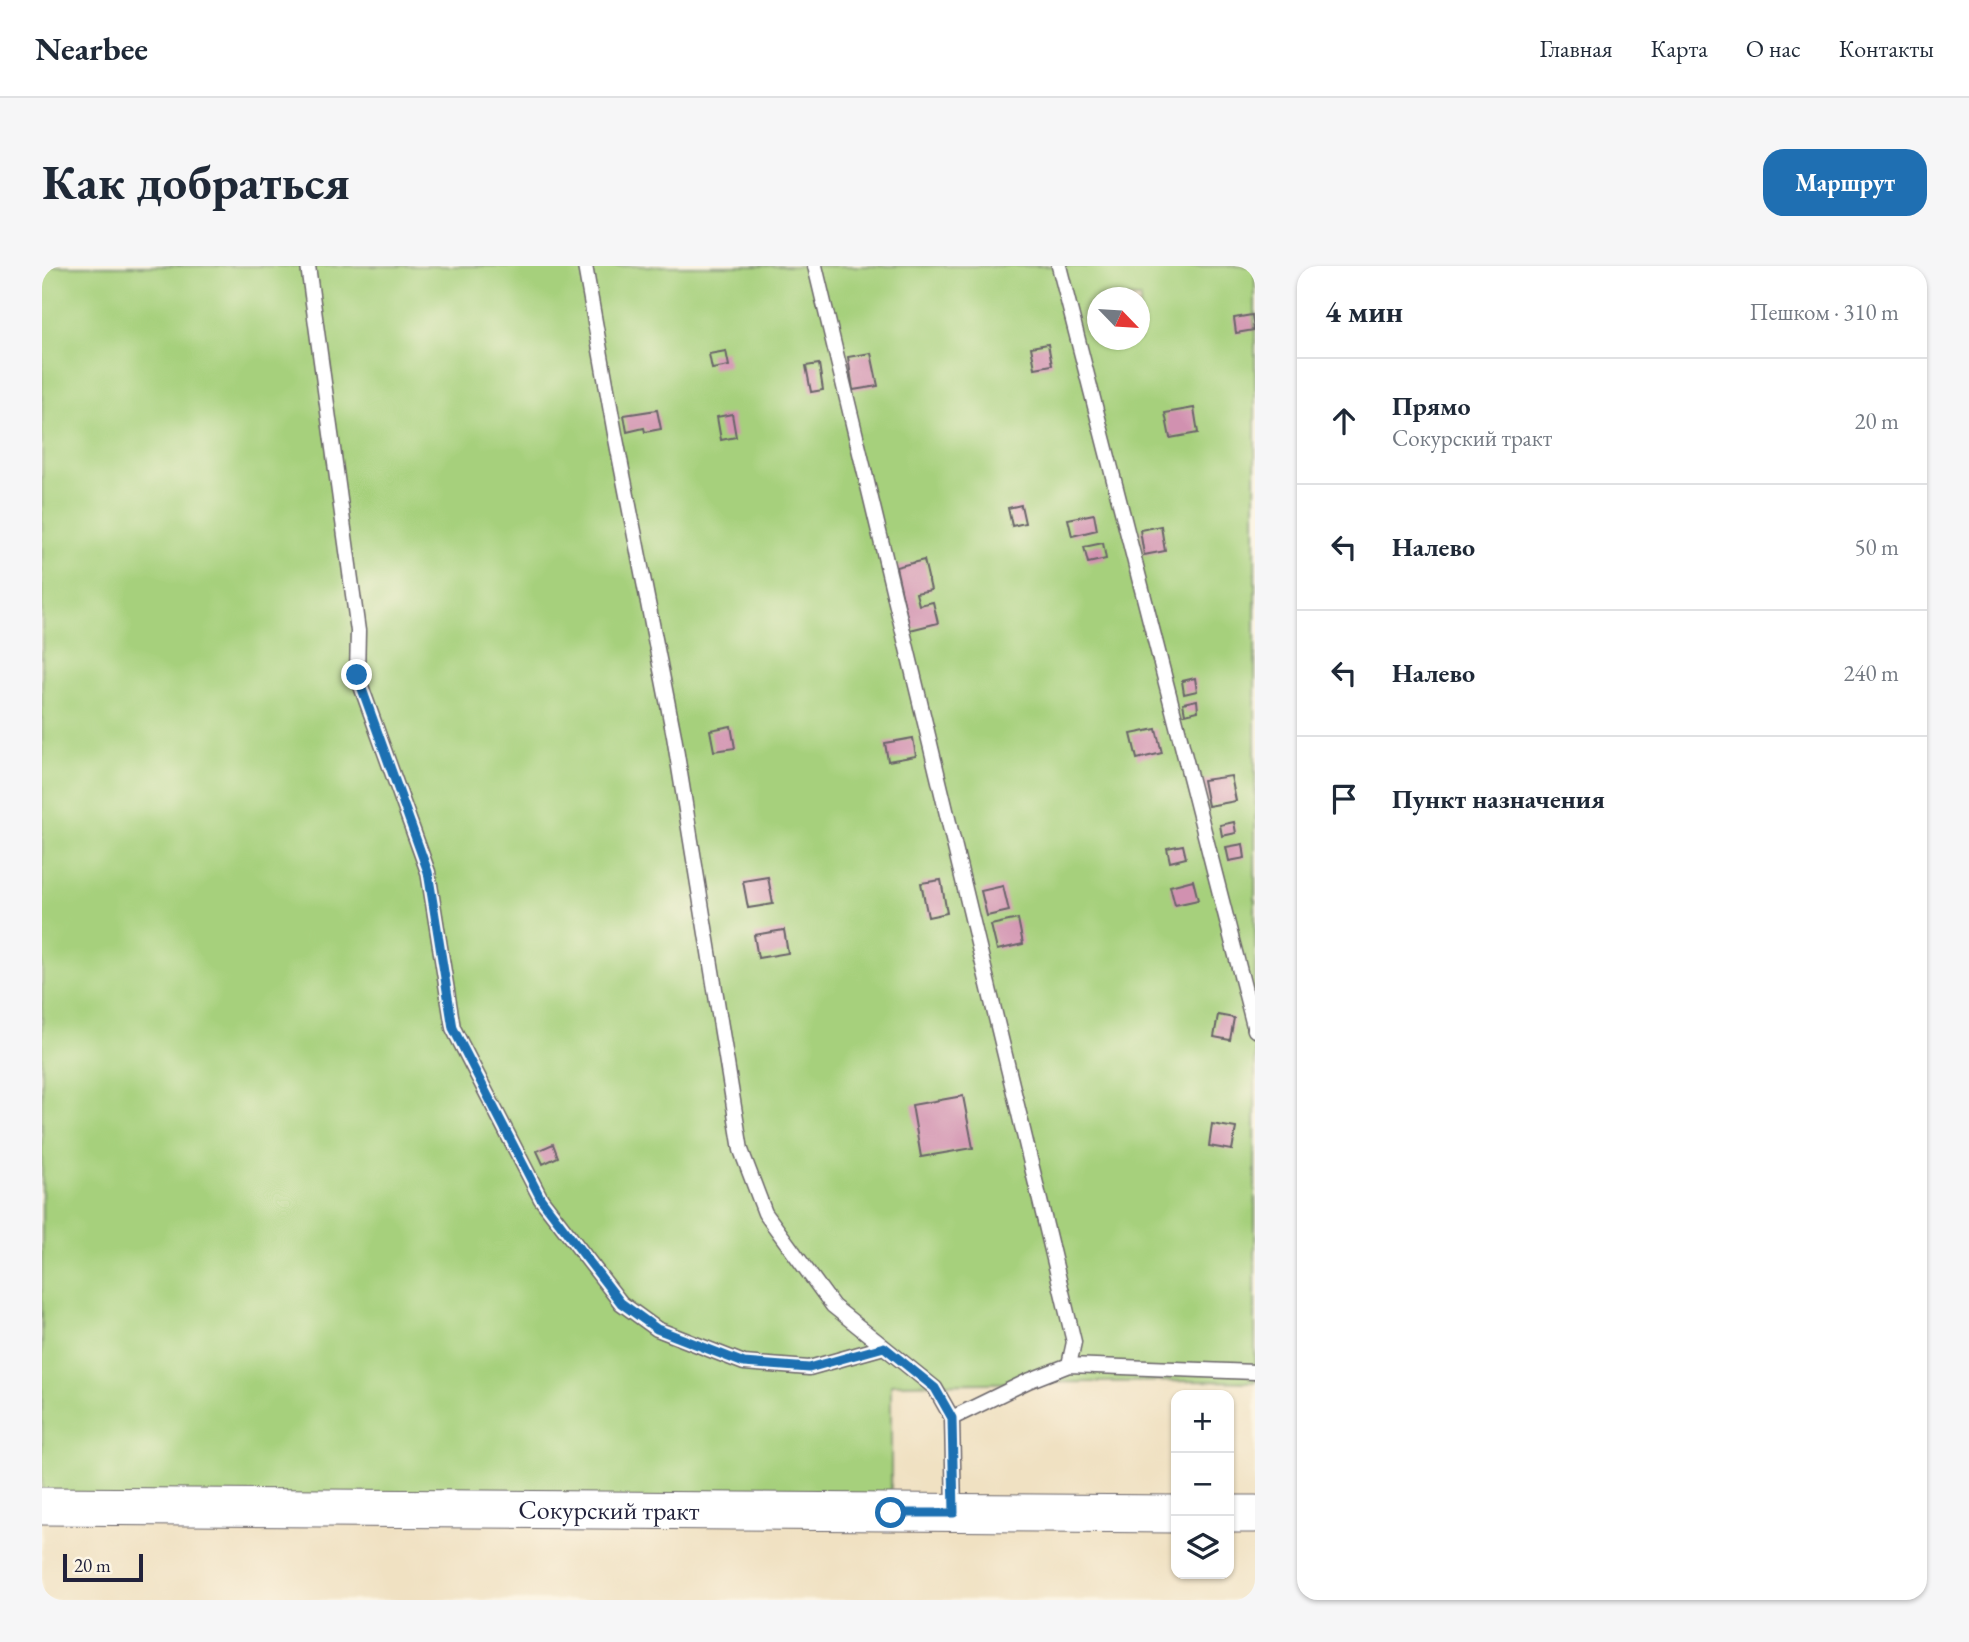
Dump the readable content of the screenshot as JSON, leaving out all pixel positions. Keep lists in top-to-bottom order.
{
  "streets": {
    "street": ["Сокурский тракт"]
  },
  "scale_bar": "20 m",
  "north": "bottom right",
  "page": {
    "header": "Nearbee",
    "nav": [
      "Главная",
      "Карта",
      "О нас",
      "Контакты"
    ],
    "buttons": "Маршрут",
    "title": "Как добраться",
    "heading": ["4 мин", "Пешком · 310 m"],
    "list": [
      ["Прямо", "Сокурский тракт", "20 m"],
      ["Налево", "50 m"],
      ["Налево", "240 m"],
      "Пункт назначения"
    ],
    "map_buttons": ["+", "−"],
    "scale": "20 m"
  }
}
